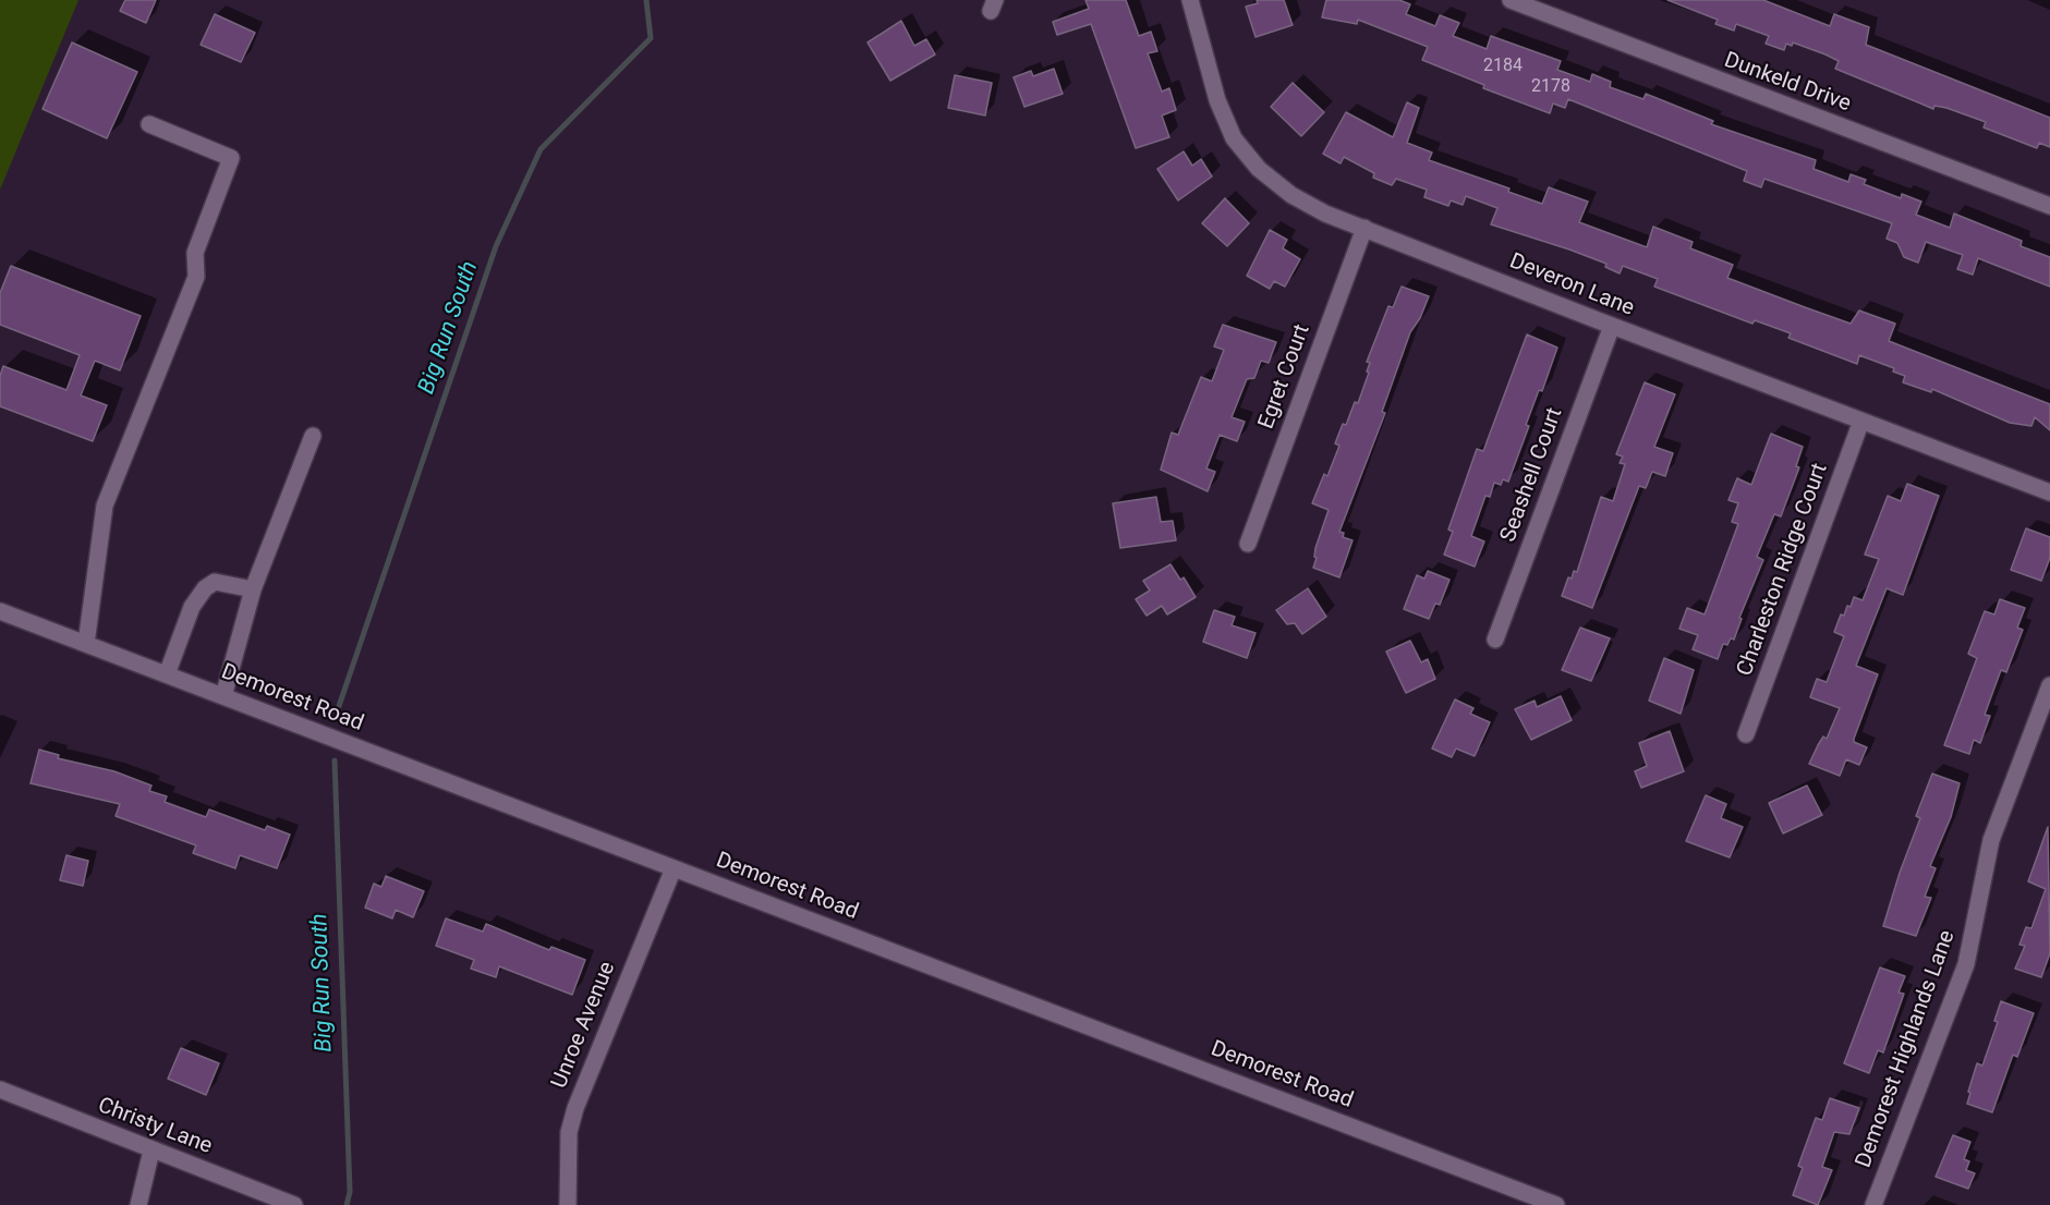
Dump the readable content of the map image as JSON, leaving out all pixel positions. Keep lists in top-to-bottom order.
{
  "streets": {
    "street": [
      "Dunkeld Drive",
      "Deveron Lane",
      "Egret Court",
      "Seashell Court",
      "Charleston Ridge Court",
      "Demorest Road",
      "Unroe Avenue",
      "Demorest Highlands Lane",
      "Christy Lane"
    ]
  },
  "crossings": [
    ["Deveron Lane", "Egret Court"],
    ["Deveron Lane", "Seashell Court"],
    ["Deveron Lane", "Charleston Ridge Court"],
    ["Demorest Road", "Unroe Avenue"]
  ],
  "water": ["Big Run South"],
  "house_numbers": ["2184", "2178"]
}
